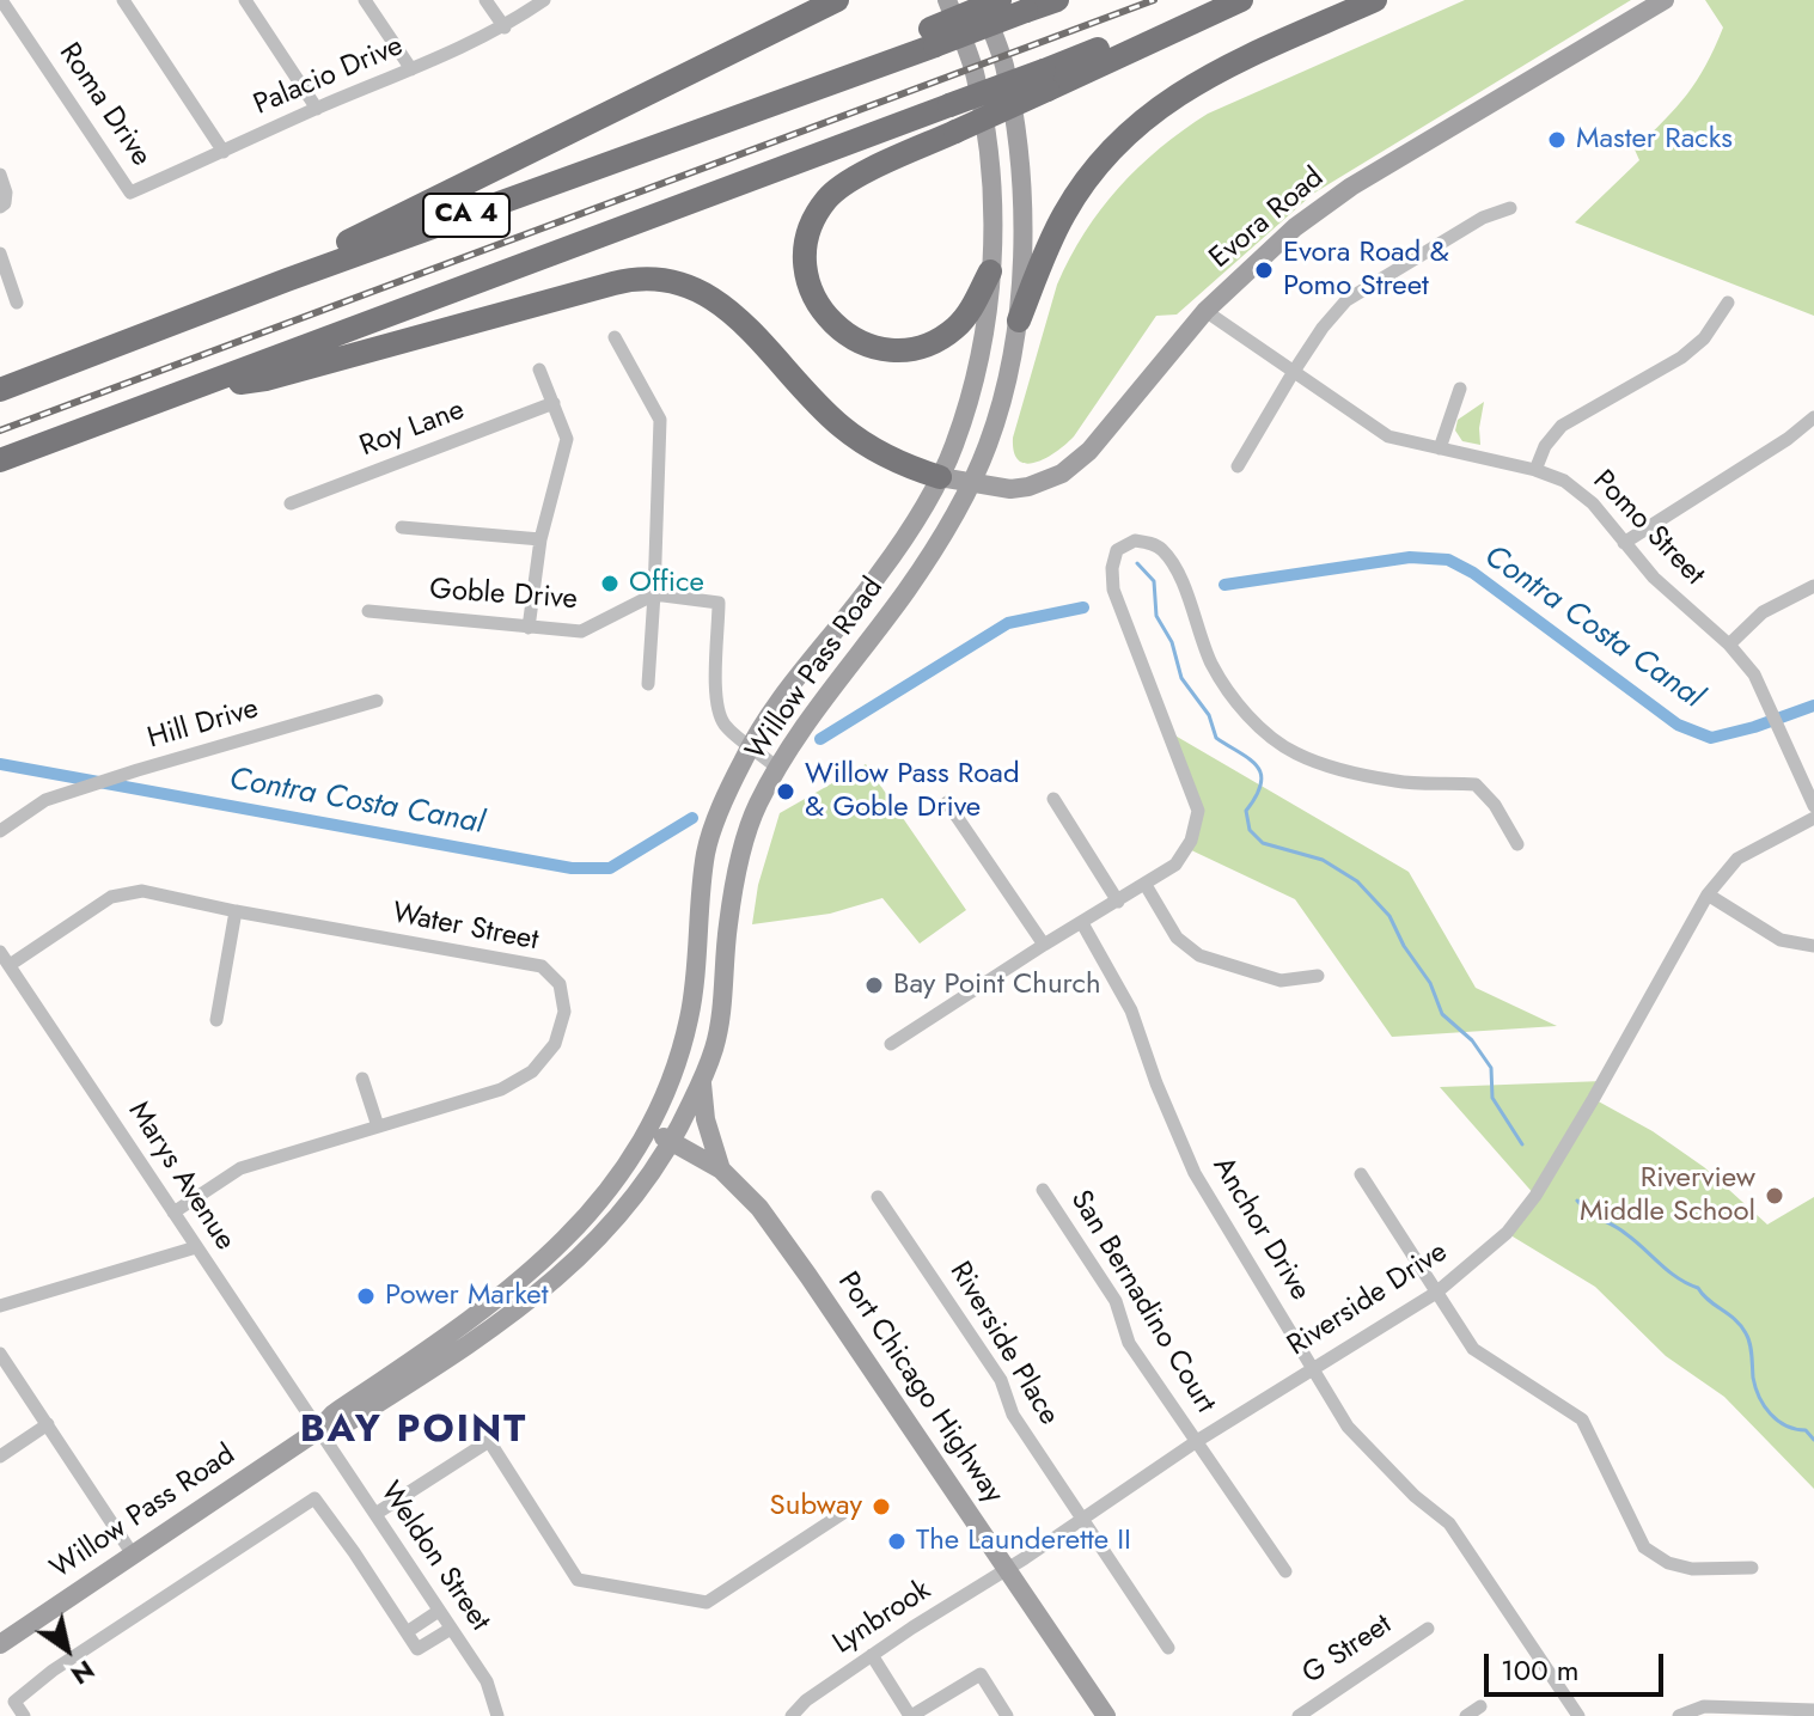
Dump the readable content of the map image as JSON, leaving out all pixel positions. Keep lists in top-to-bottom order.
{
  "streets": {
    "highway": ["CA 4"],
    "main road": ["Evora Road", "Willow Pass Road", "Port Chicago Highway"],
    "street": [
      "Palacio Drive",
      "Roma Drive",
      "Roy Lane",
      "Pomo Street",
      "Goble Drive",
      "Hill Drive",
      "Water Street",
      "Marys Avenue",
      "Anchor Drive",
      "Riverside Drive",
      "San Bernadino Court",
      "Riverside Place",
      "Weldon Street",
      "Lynbrook",
      "G Street"
    ]
  },
  "crossings": [
    ["Palacio Drive", "Roma Drive"],
    ["Evora Road", "Pomo Street"],
    ["Evora Road", "Willow Pass Road"],
    ["Willow Pass Road", "Marys Avenue"],
    ["Willow Pass Road", "Port Chicago Highway"],
    ["Willow Pass Road", "Weldon Street"],
    ["Water Street", "Marys Avenue"],
    ["Marys Avenue", "Weldon Street"],
    ["Anchor Drive", "Riverside Drive"],
    ["Riverside Drive", "San Bernadino Court"],
    ["Riverside Drive", "Riverside Place"],
    ["Riverside Drive", "Port Chicago Highway"],
    ["Riverside Drive", "Lynbrook"],
    ["Port Chicago Highway", "Lynbrook"]
  ],
  "districts": ["BAY POINT"],
  "water": ["Contra Costa Canal"],
  "places": [
    "Master Racks",
    "Evora Road & Pomo Street",
    "Office",
    "Willow Pass Road & Goble Drive",
    "Bay Point Church",
    "Riverview Middle School",
    "Power Market",
    "Subway",
    "The Launderette II"
  ],
  "scale_bar": "100 m",
  "north": "bottom right"
}
